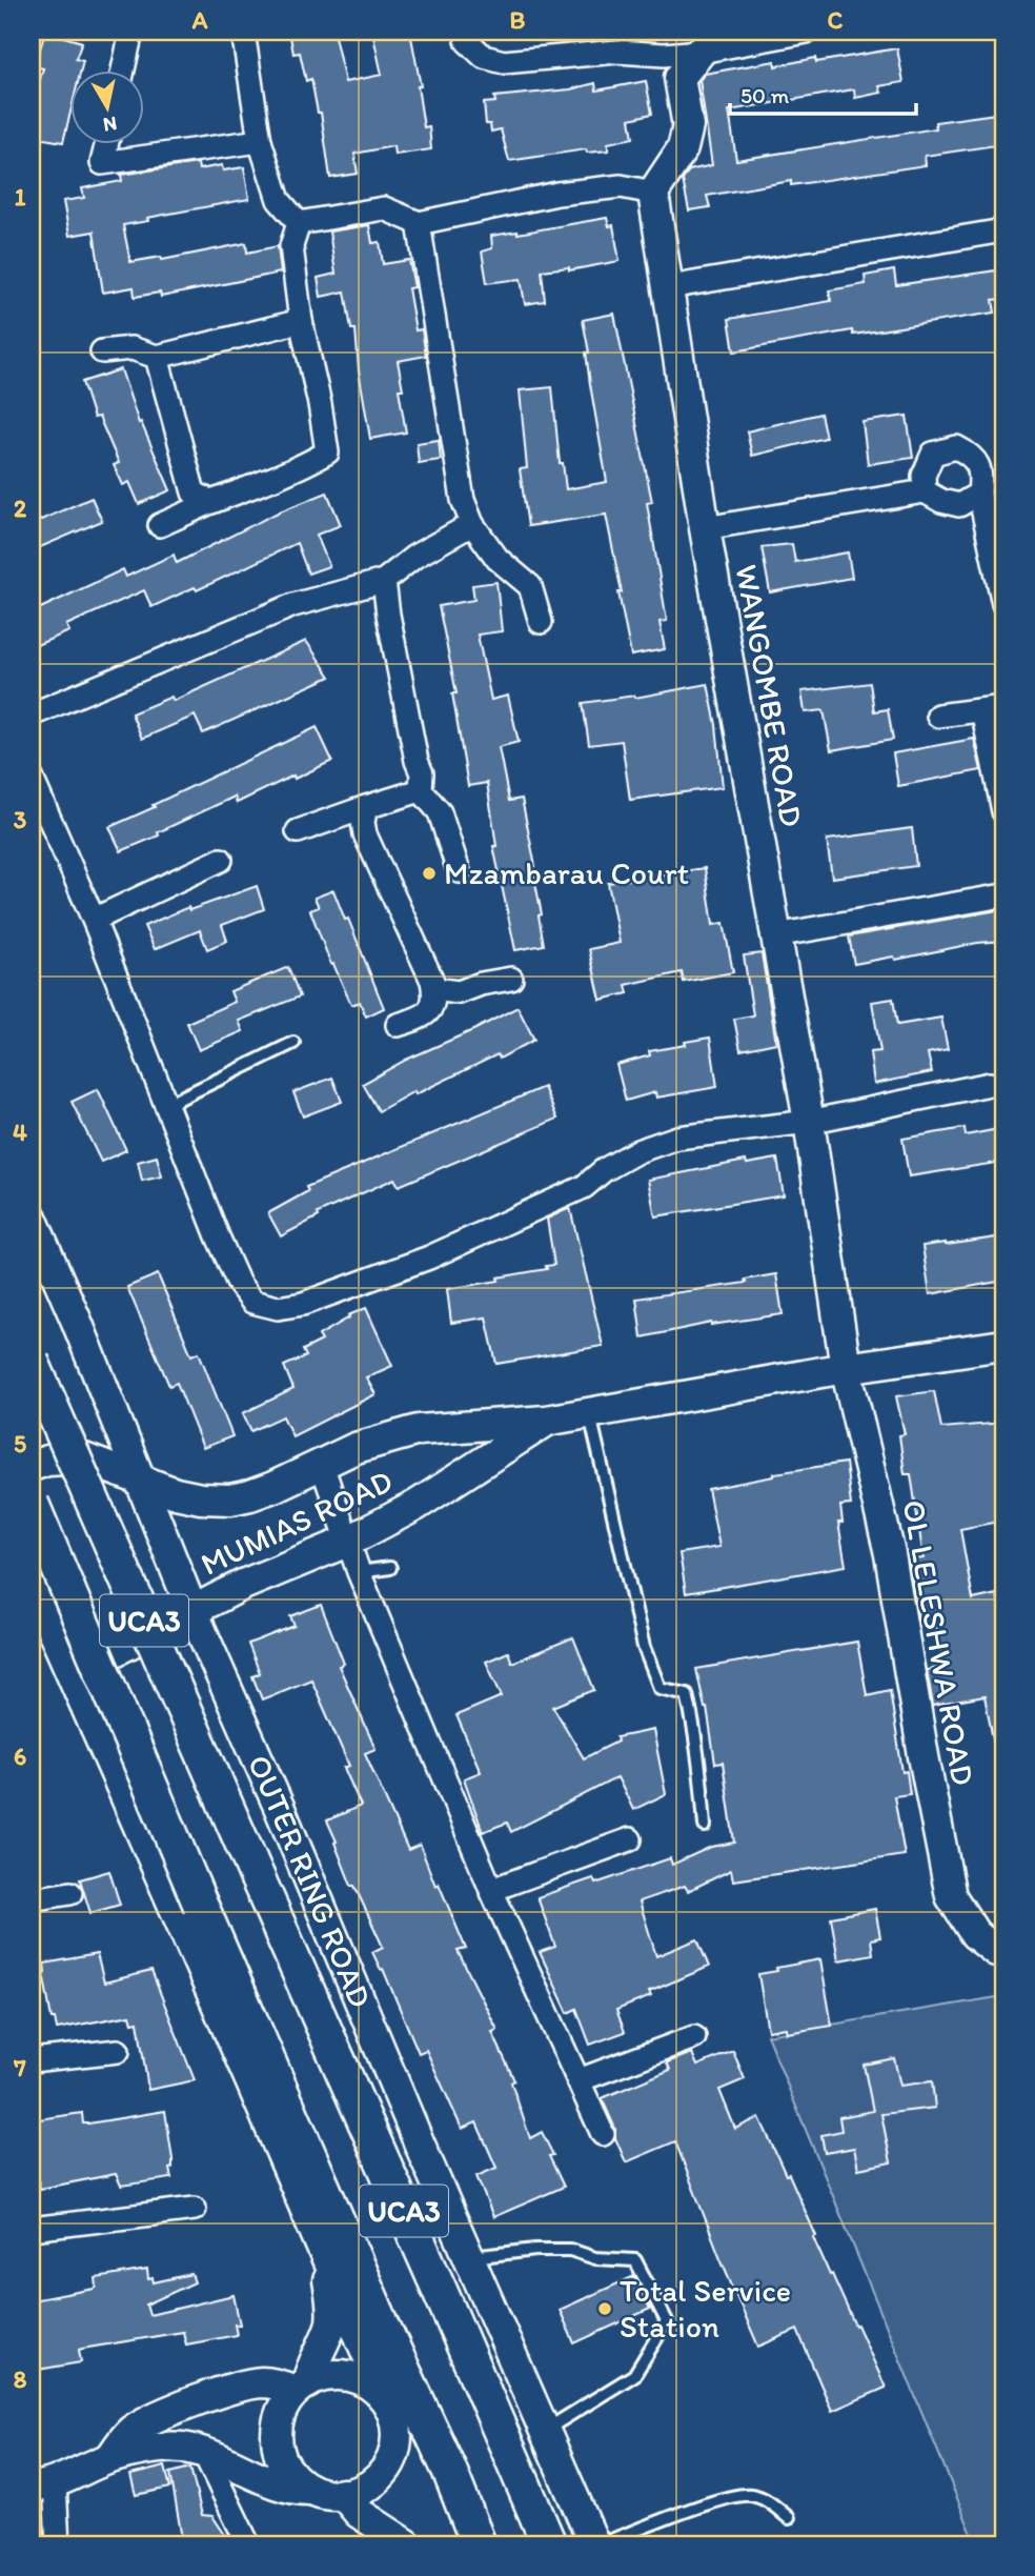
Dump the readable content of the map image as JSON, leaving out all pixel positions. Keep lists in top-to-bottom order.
{
  "streets": {
    "main road": [
      "WANGOMBE ROAD",
      "MUMIAS ROAD",
      "UCA3",
      "OL LELESHWA ROAD",
      "OUTER RING ROAD"
    ]
  },
  "crossings": [
    ["WANGOMBE ROAD", "MUMIAS ROAD"],
    ["WANGOMBE ROAD", "OL LELESHWA ROAD"],
    ["MUMIAS ROAD", "UCA3"],
    ["MUMIAS ROAD", "OL LELESHWA ROAD"],
    ["MUMIAS ROAD", "OUTER RING ROAD"]
  ],
  "places": ["Mzambarau Court", "Total Service Station"],
  "scale_bar": "50 m",
  "north": "bottom",
  "grid": {
    "columns": ["A", "B", "C"],
    "rows": [
      "1",
      "2",
      "3",
      "4",
      "5",
      "6",
      "7",
      "8"
    ]
  }
}
